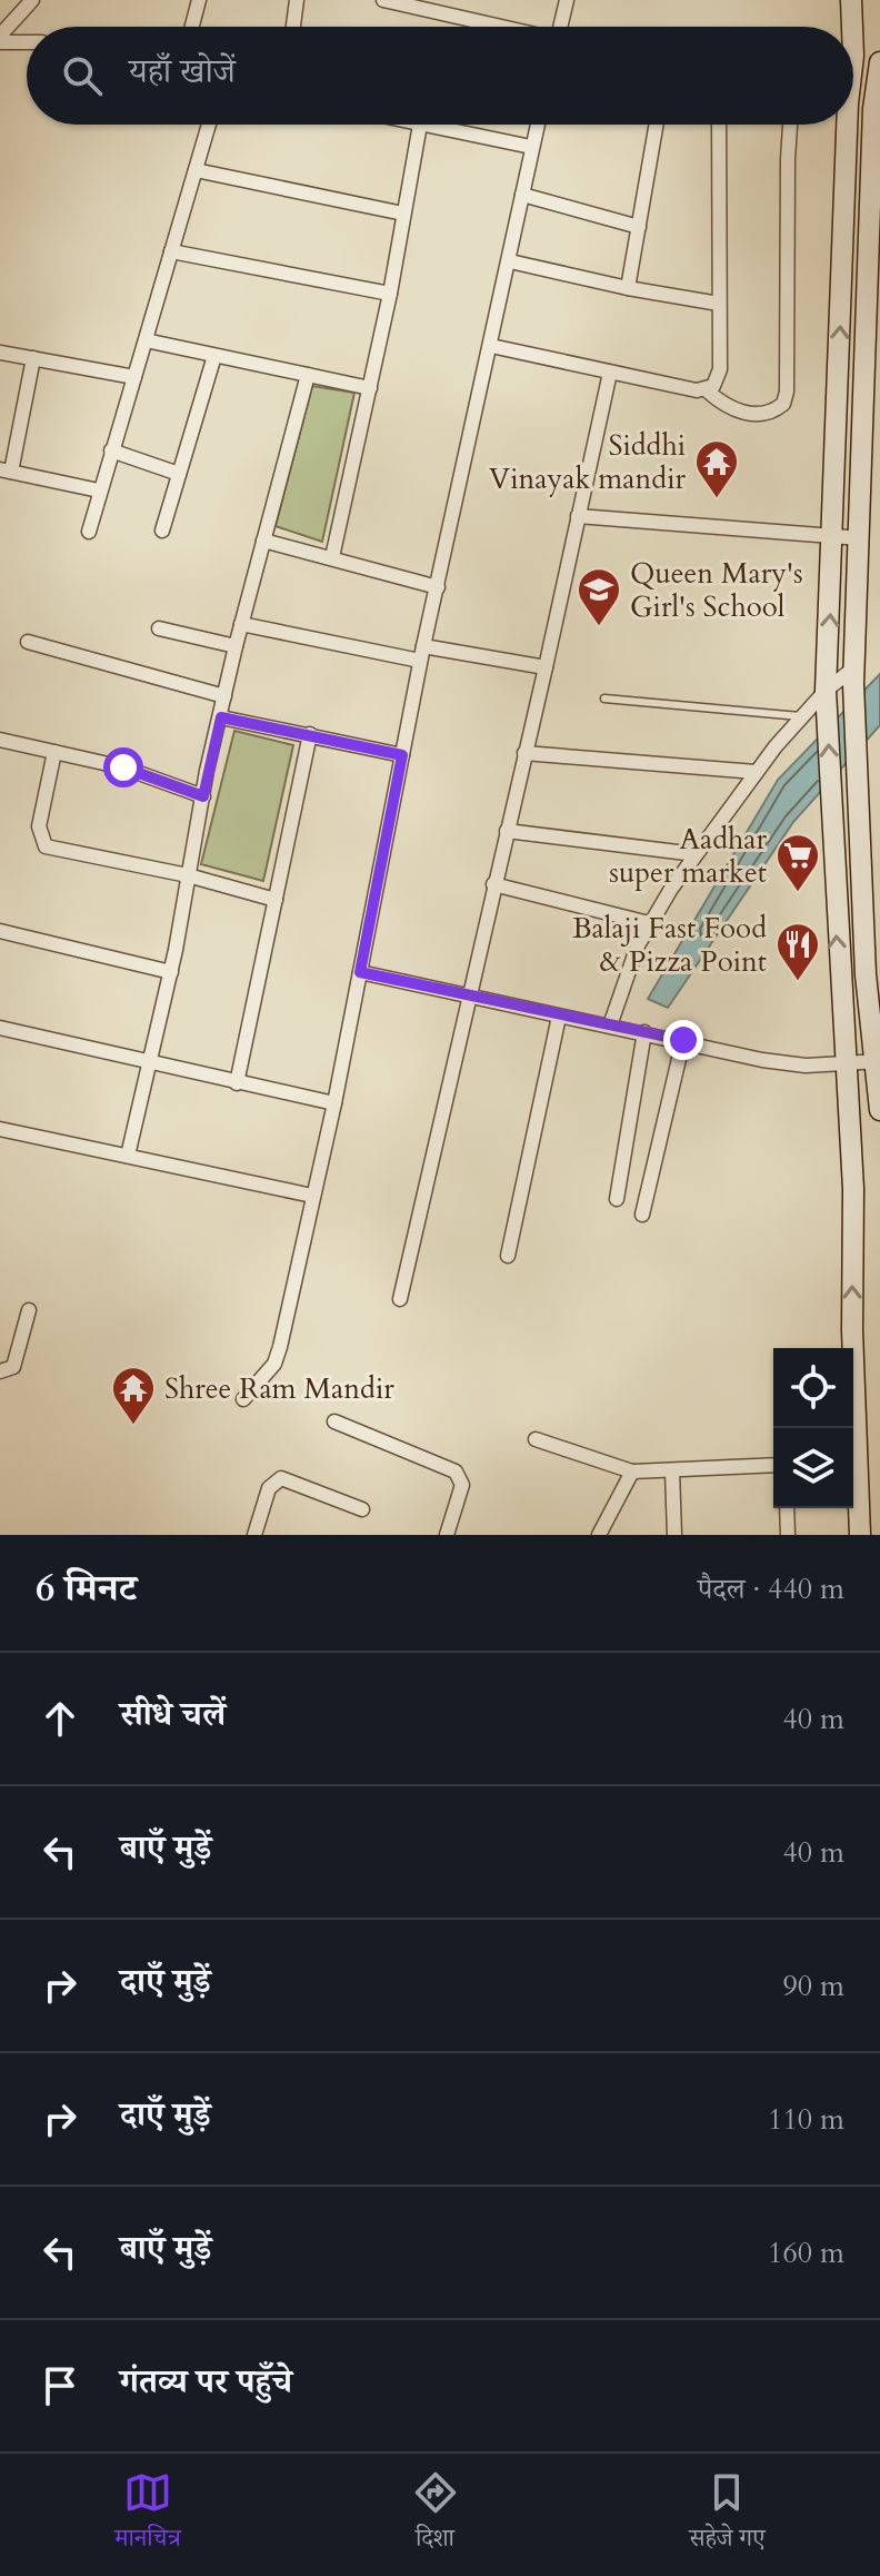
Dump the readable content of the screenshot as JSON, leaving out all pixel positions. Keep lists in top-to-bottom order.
{
  "places": {
    "temple": ["Siddhi Vinayak mandir", "Shree Ram Mandir"],
    "school or university": ["Queen Mary's Girl's School"],
    "supermarket": ["Aadhar super market"],
    "restaurant": ["Balaji Fast Food & Pizza Point"]
  },
  "page": {
    "search": "यहाँ खोजें",
    "heading": ["6 मिनट", "पैदल · 440 m"],
    "list": [
      ["सीधे चलें", "40 m"],
      ["बाएँ मुड़ें", "40 m"],
      ["दाएँ मुड़ें", "90 m"],
      ["दाएँ मुड़ें", "110 m"],
      ["बाएँ मुड़ें", "160 m"],
      "गंतव्य पर पहुँचे"
    ],
    "nav": ["मानचित्र", "दिशा", "सहेजे गए"]
  }
}
